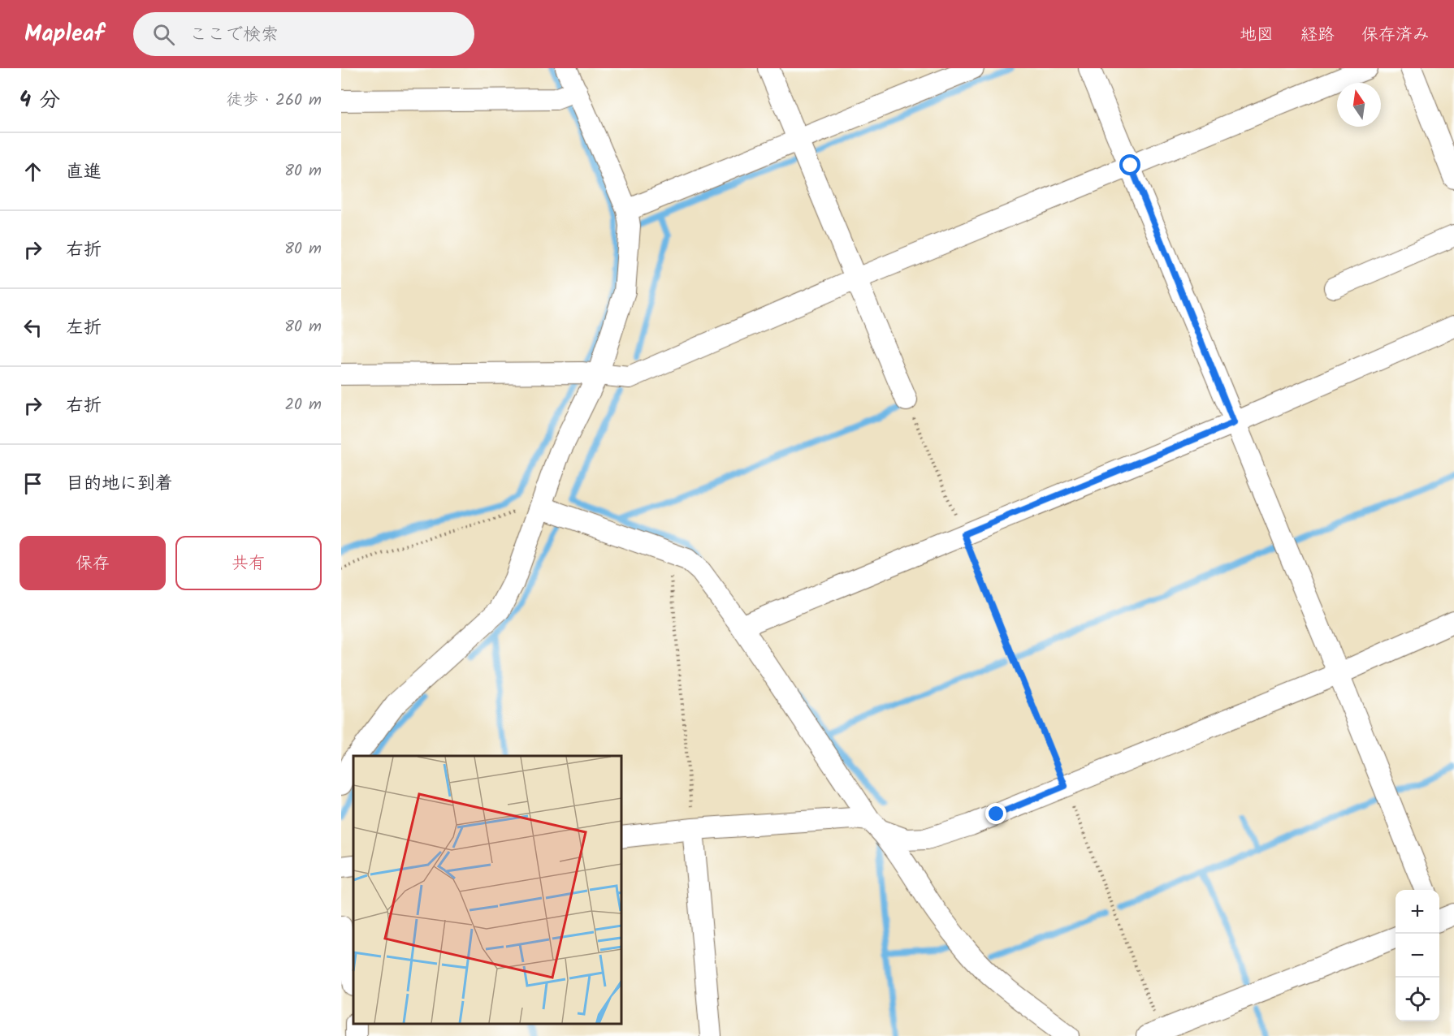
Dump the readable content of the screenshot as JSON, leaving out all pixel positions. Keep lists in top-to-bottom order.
{
  "north": "top",
  "page": {
    "header": "Mapleaf",
    "search": "ここで検索",
    "nav": ["地図", "経路", "保存済み"],
    "heading": ["4 分", "徒歩 · 260 m"],
    "list": [
      ["直進", "80 m"],
      ["右折", "80 m"],
      ["左折", "80 m"],
      ["右折", "20 m"],
      "目的地に到着"
    ],
    "buttons": ["保存", "共有"],
    "map_buttons": ["+", "−"]
  }
}
